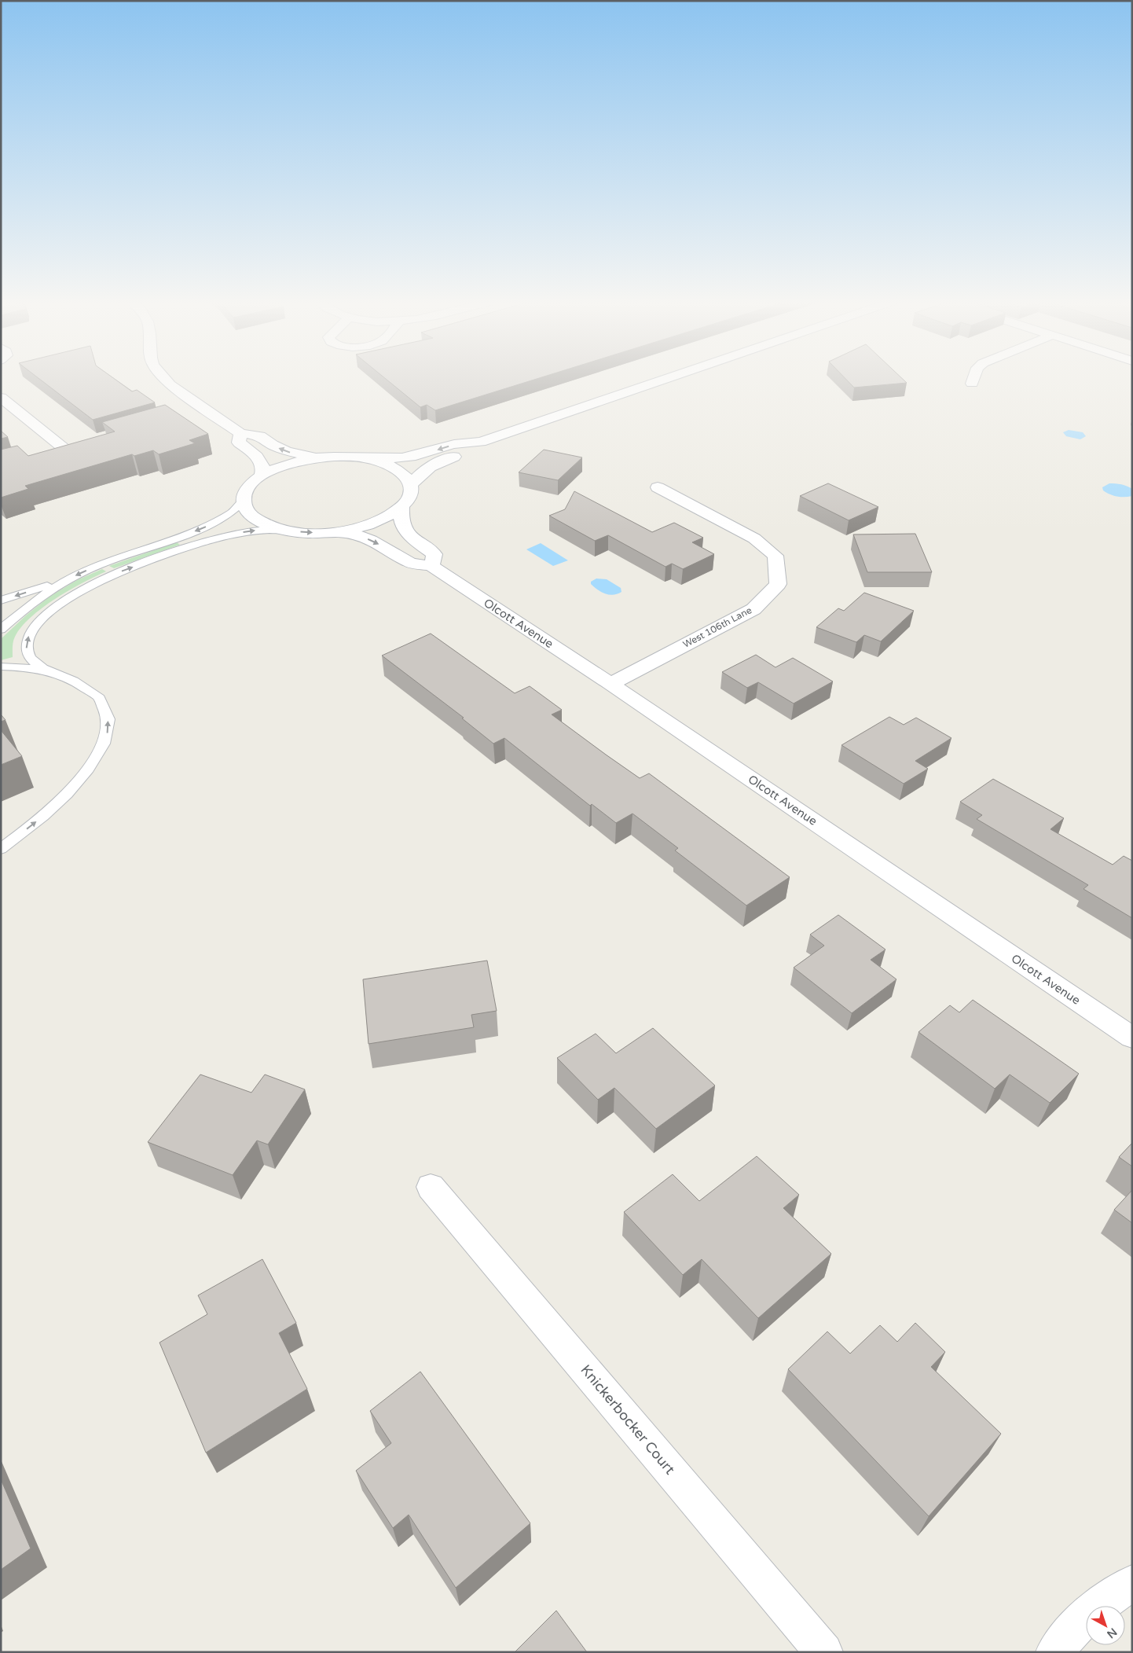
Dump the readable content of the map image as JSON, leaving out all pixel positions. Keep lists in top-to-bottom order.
{
  "streets": {
    "street": ["Olcott Avenue", "West 106th Lane", "Knickerbocker Court"]
  },
  "crossings": [
    ["Olcott Avenue", "West 106th Lane"]
  ],
  "north": "bottom right"
}
